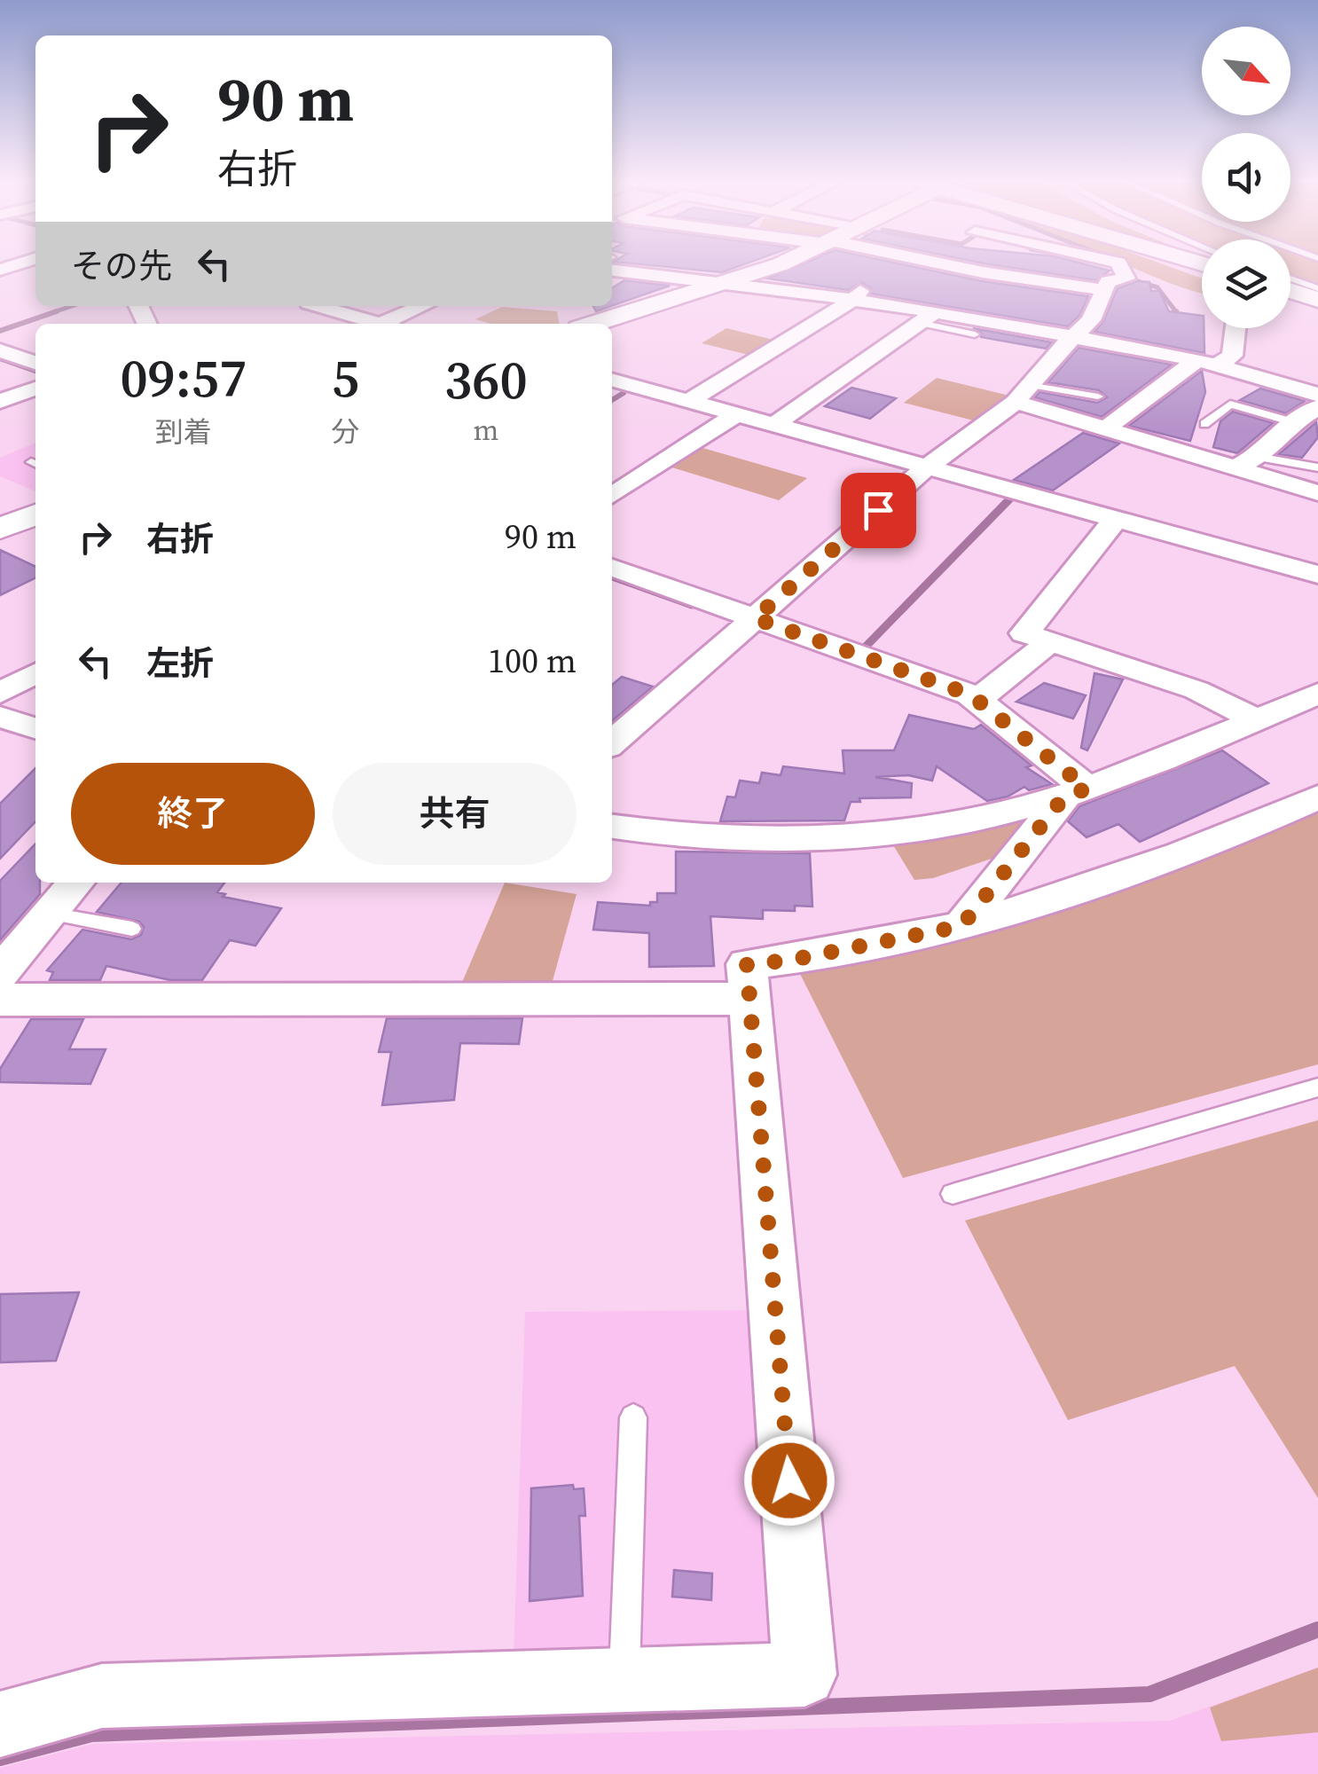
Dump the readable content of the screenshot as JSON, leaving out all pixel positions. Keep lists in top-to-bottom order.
{
  "north": "bottom right",
  "page": {
    "turn": ["90 m", "右折"],
    "then": "その先",
    "eta": [
      "09:57",
      "到着",
      "5",
      "分",
      "360",
      "m"
    ],
    "list": [
      {
        "name": "右折",
        "value": "90 m"
      },
      {
        "name": "左折",
        "value": "100 m"
      }
    ],
    "buttons": ["終了", "共有"]
  }
}
